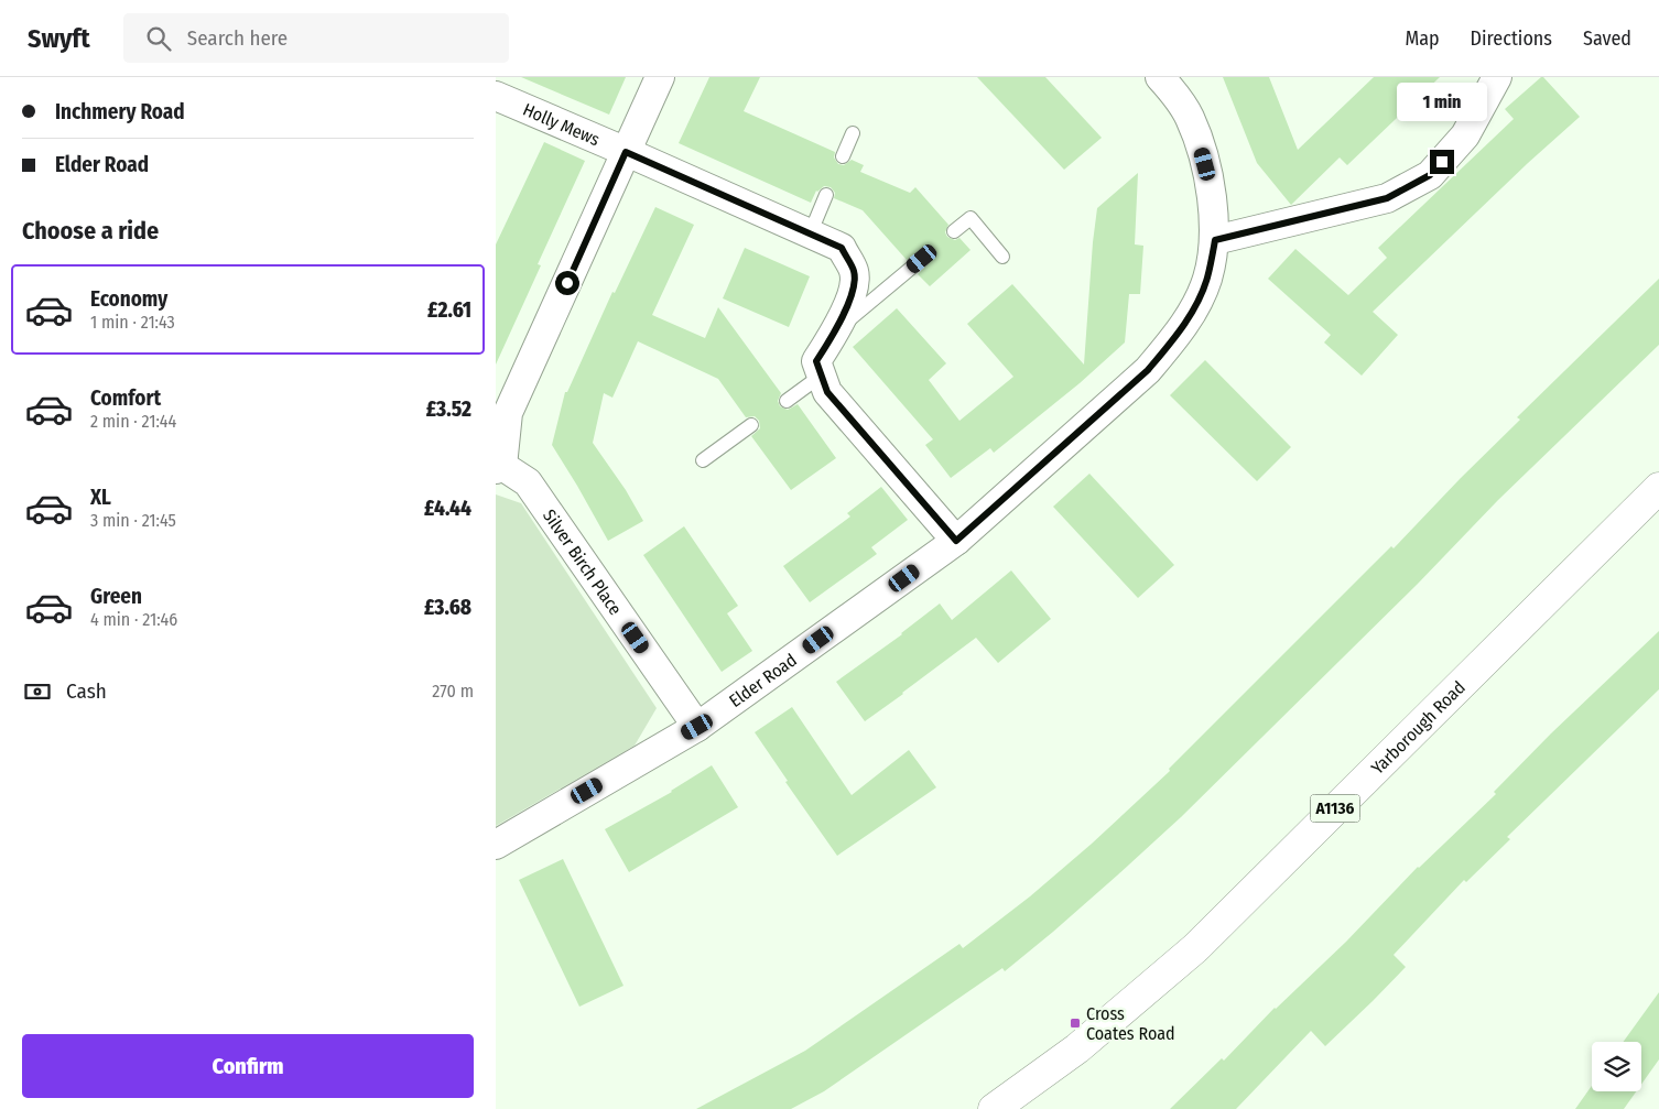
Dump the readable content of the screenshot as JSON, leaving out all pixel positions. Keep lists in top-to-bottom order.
{
  "streets": {
    "main road": ["Yarborough Road", "A1136"],
    "street": ["Holly Mews", "Silver Birch Place", "Elder Road"]
  },
  "crossings": [
    ["Silver Birch Place", "Elder Road"]
  ],
  "places": {
    "transit": ["Cross Coates Road"]
  },
  "page": {
    "header": "Swyft",
    "search": "Search here",
    "nav": ["Map", "Directions", "Saved"],
    "banner": ["Inchmery Road", "Elder Road"],
    "bubble": "1 min",
    "heading": "Choose a ride",
    "list": [
      {
        "name": "Economy",
        "note": "1 min · 21:43",
        "value": "£2.61"
      },
      {
        "name": "Comfort",
        "note": "2 min · 21:44",
        "value": "£3.52"
      },
      {
        "name": "XL",
        "note": "3 min · 21:45",
        "value": "£4.44"
      },
      {
        "name": "Green",
        "note": "4 min · 21:46",
        "value": "£3.68"
      }
    ],
    "pay": ["Cash", "270 m"],
    "buttons": "Confirm"
  }
}
